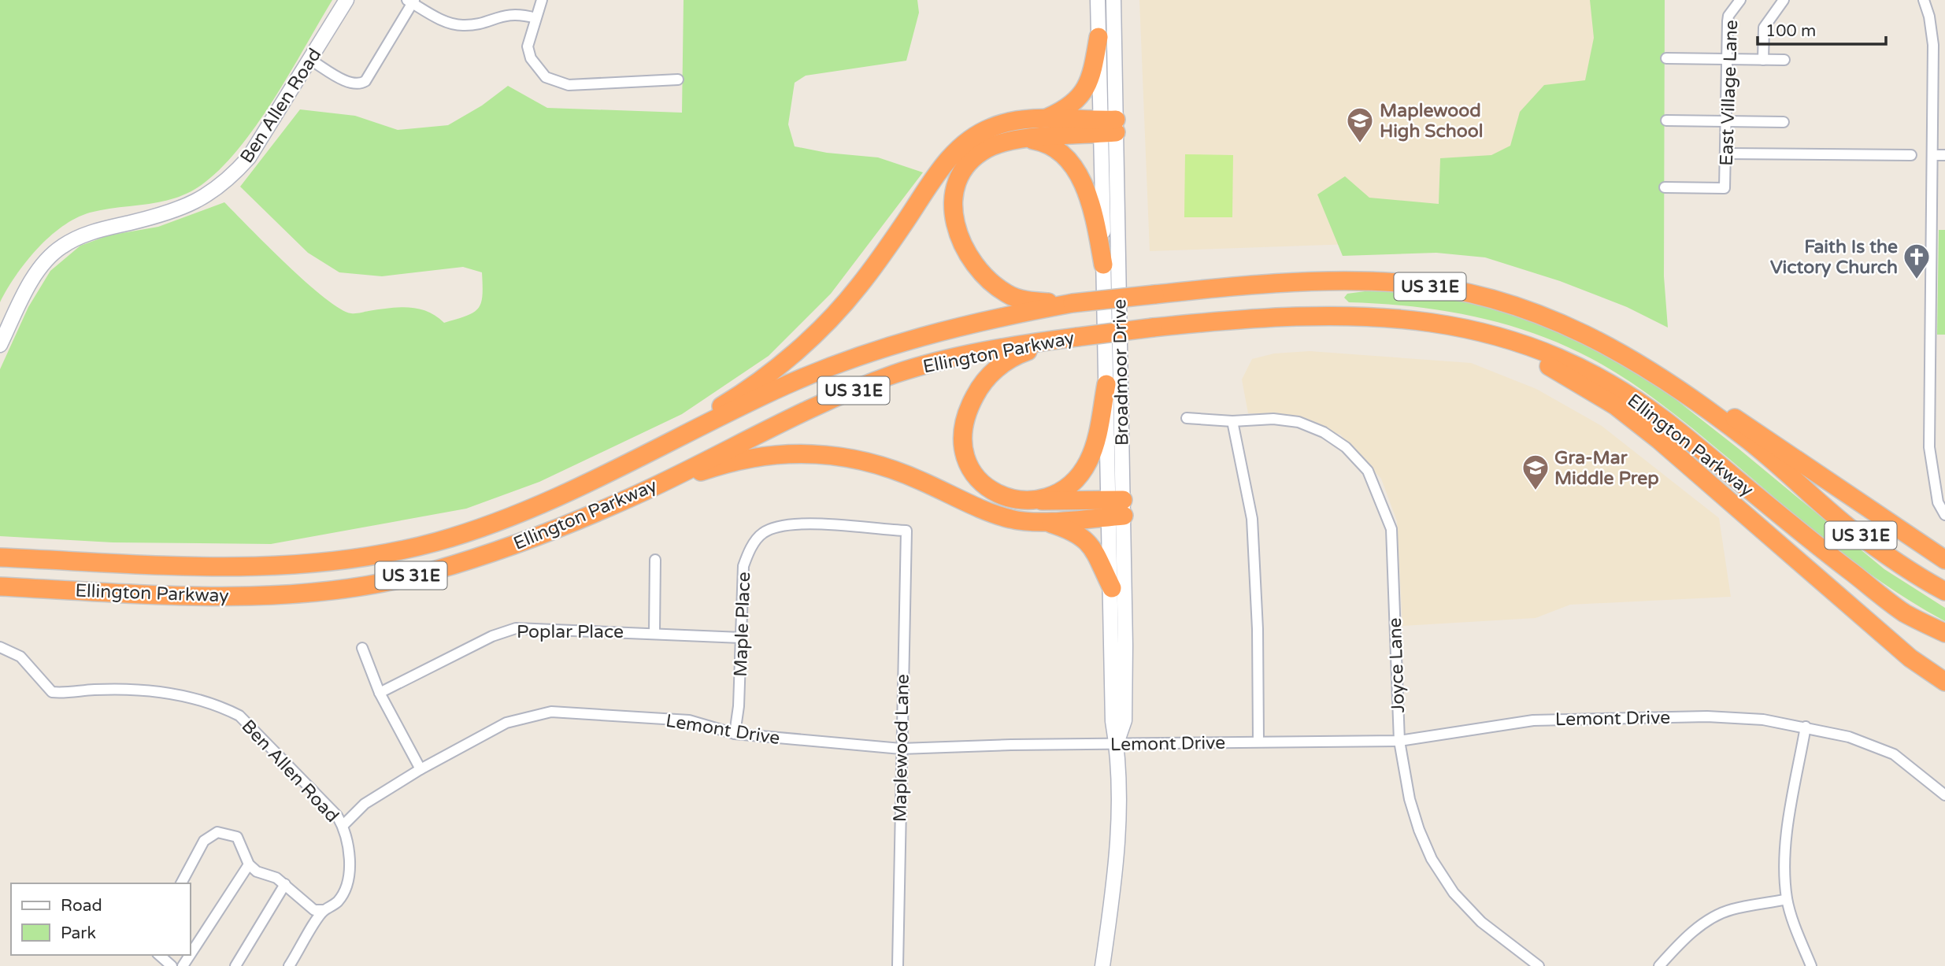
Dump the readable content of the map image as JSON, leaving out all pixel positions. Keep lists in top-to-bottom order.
{
  "streets": {
    "highway": ["US 31E", "Ellington Parkway"],
    "main road": ["Ben Allen Road", "Broadmoor Drive"],
    "street": [
      "East Village Lane",
      "Maple Place",
      "Poplar Place",
      "Joyce Lane",
      "Lemont Drive",
      "Maplewood Lane"
    ]
  },
  "crossings": [
    ["Ben Allen Road", "Lemont Drive"],
    ["US 31E", "Ellington Parkway"],
    ["Broadmoor Drive", "Lemont Drive"],
    ["Maple Place", "Poplar Place"],
    ["Maple Place", "Lemont Drive"],
    ["Maple Place", "Maplewood Lane"],
    ["Joyce Lane", "Lemont Drive"],
    ["Lemont Drive", "Maplewood Lane"]
  ],
  "places": {
    "school or university": ["Maplewood High School", "Gra-Mar Middle Prep"],
    "church": ["Faith Is the Victory Church"]
  },
  "legend": ["Road", "Park"],
  "scale_bar": "100 m"
}
